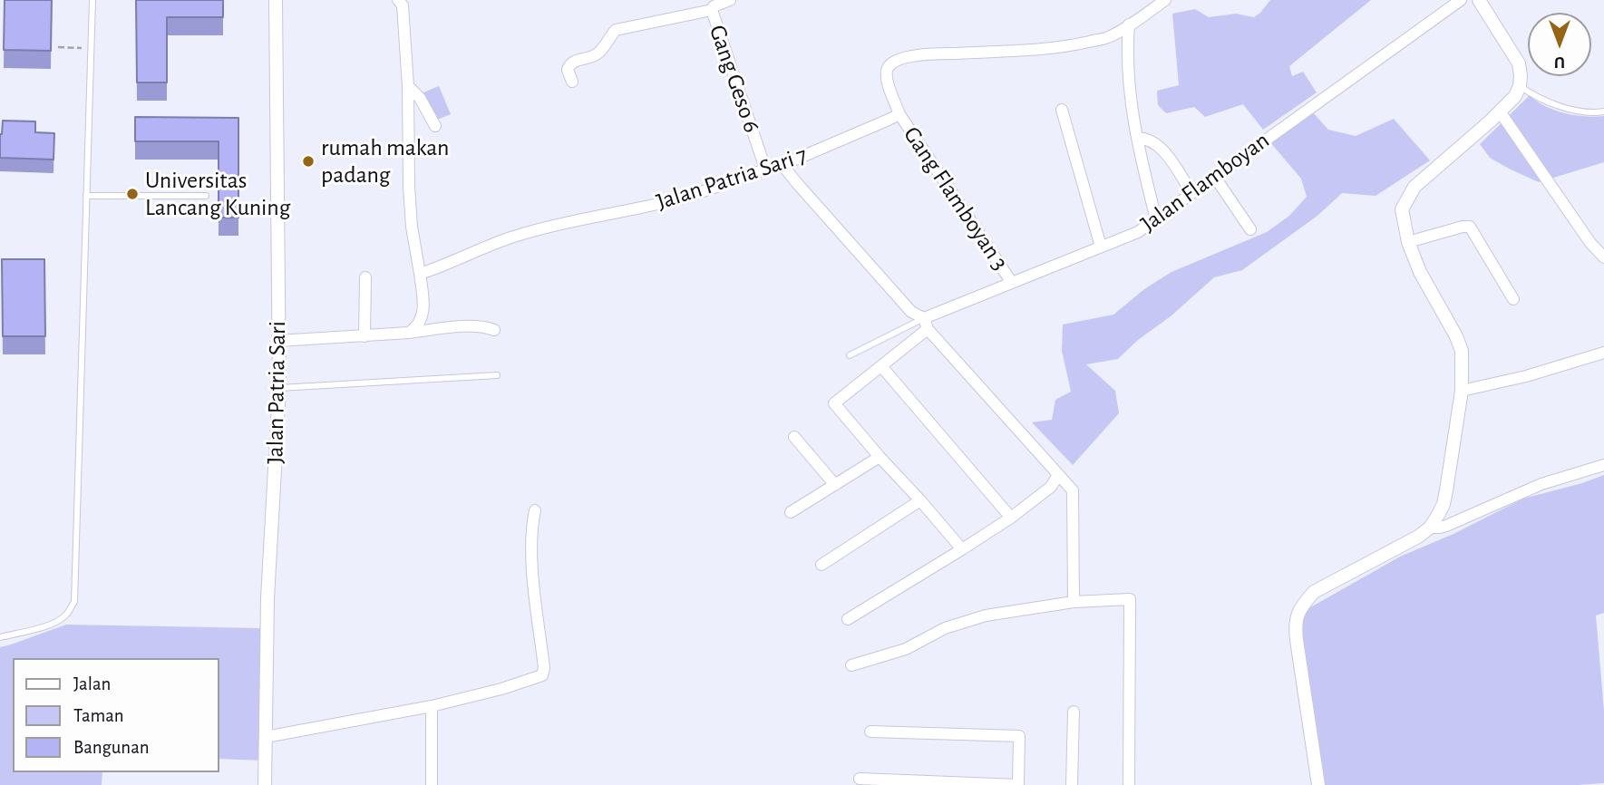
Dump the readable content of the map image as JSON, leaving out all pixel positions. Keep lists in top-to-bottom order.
{
  "streets": {
    "street": [
      "Gang Geso 6",
      "Jalan Patria Sari 7",
      "Jalan Flamboyan",
      "Gang Flamboyan 3",
      "Jalan Patria Sari"
    ]
  },
  "crossings": [
    ["Gang Geso 6", "Jalan Patria Sari 7"],
    ["Jalan Patria Sari 7", "Gang Flamboyan 3"],
    ["Jalan Flamboyan", "Gang Flamboyan 3"]
  ],
  "places": ["rumah makan padang", "Universitas Lancang Kuning"],
  "legend": ["Jalan", "Taman", "Bangunan"],
  "north": "bottom"
}
